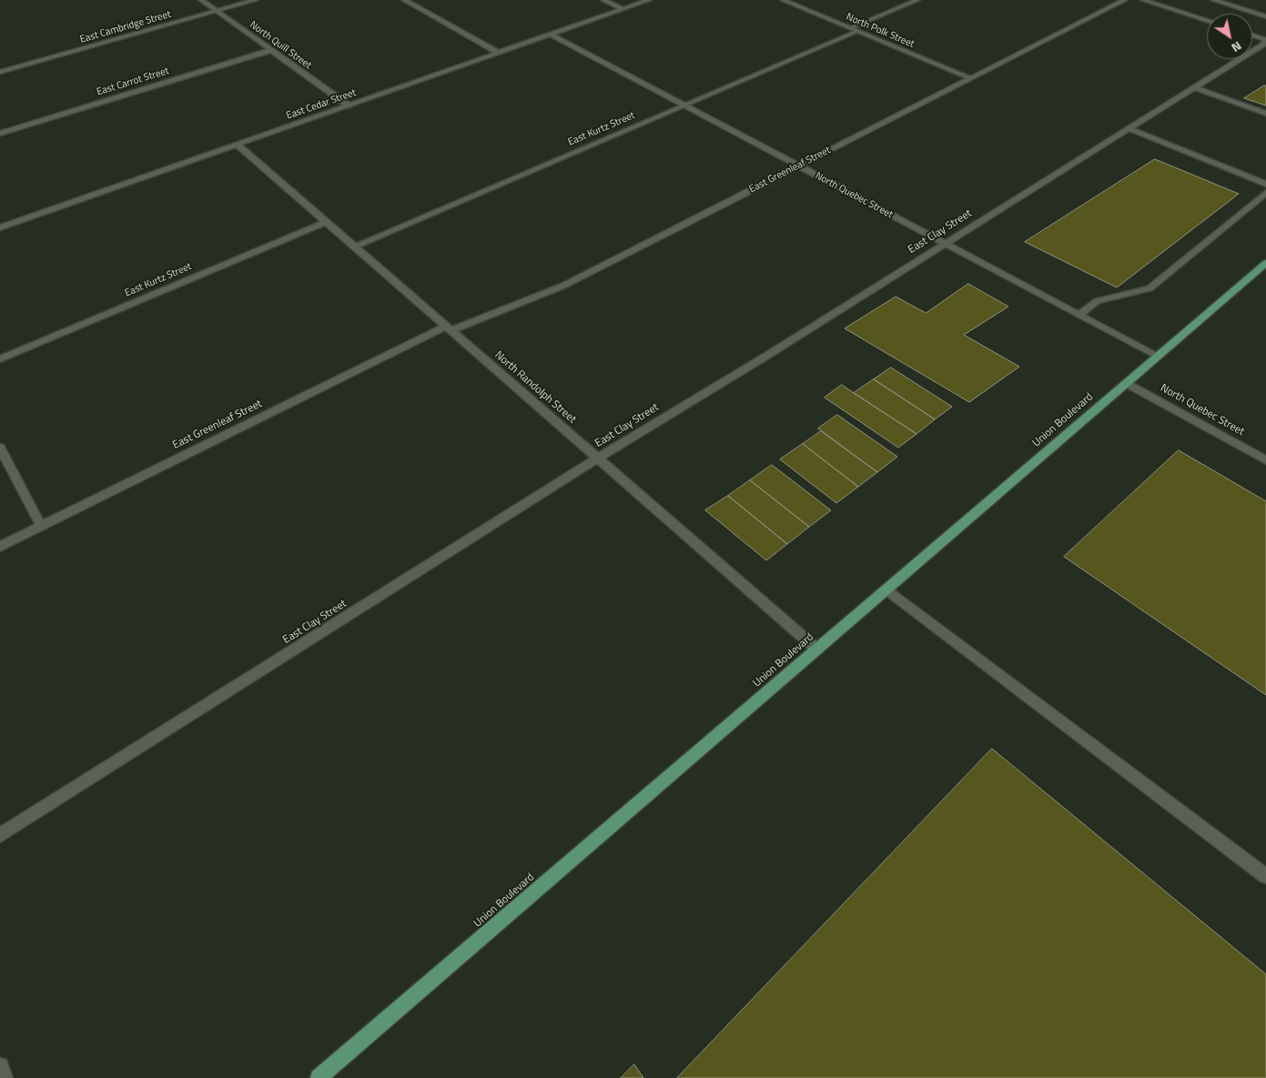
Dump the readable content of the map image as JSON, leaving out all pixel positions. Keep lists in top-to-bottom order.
{
  "streets": {
    "main road": ["Union Boulevard"],
    "street": [
      "East Cambridge Street",
      "North Polk Street",
      "North Quill Street",
      "East Carrot Street",
      "East Cedar Street",
      "East Kurtz Street",
      "East Greenleaf Street",
      "North Quebec Street",
      "East Clay Street",
      "North Randolph Street"
    ]
  },
  "crossings": [
    ["East Cambridge Street", "North Quill Street"],
    ["North Polk Street", "East Kurtz Street"],
    ["North Polk Street", "East Greenleaf Street"],
    ["North Quill Street", "East Carrot Street"],
    ["North Quill Street", "East Cedar Street"],
    ["East Cedar Street", "North Quebec Street"],
    ["East Cedar Street", "North Randolph Street"],
    ["East Kurtz Street", "North Quebec Street"],
    ["East Kurtz Street", "North Randolph Street"],
    ["East Greenleaf Street", "North Quebec Street"],
    ["East Greenleaf Street", "North Randolph Street"],
    ["North Quebec Street", "East Clay Street"],
    ["North Quebec Street", "Union Boulevard"],
    ["East Clay Street", "North Randolph Street"],
    ["North Randolph Street", "Union Boulevard"]
  ],
  "north": "bottom right"
}
